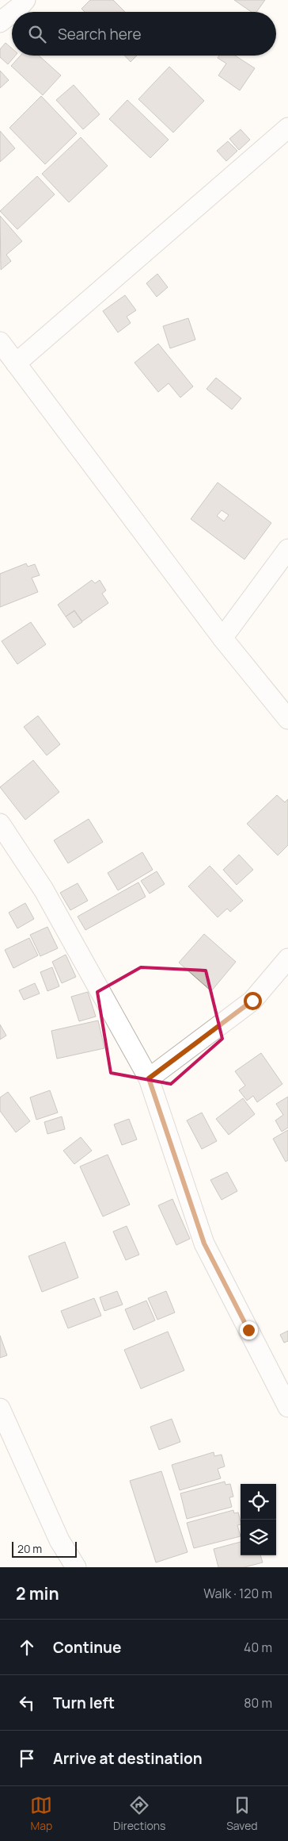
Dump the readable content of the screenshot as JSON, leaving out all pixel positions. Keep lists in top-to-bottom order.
{
  "scale_bar": "20 m",
  "page": {
    "search": "Search here",
    "scale": "20 m",
    "heading": ["2 min", "Walk · 120 m"],
    "list": [
      ["Continue", "40 m"],
      ["Turn left", "80 m"],
      "Arrive at destination"
    ],
    "nav": ["Map", "Directions", "Saved"]
  }
}
